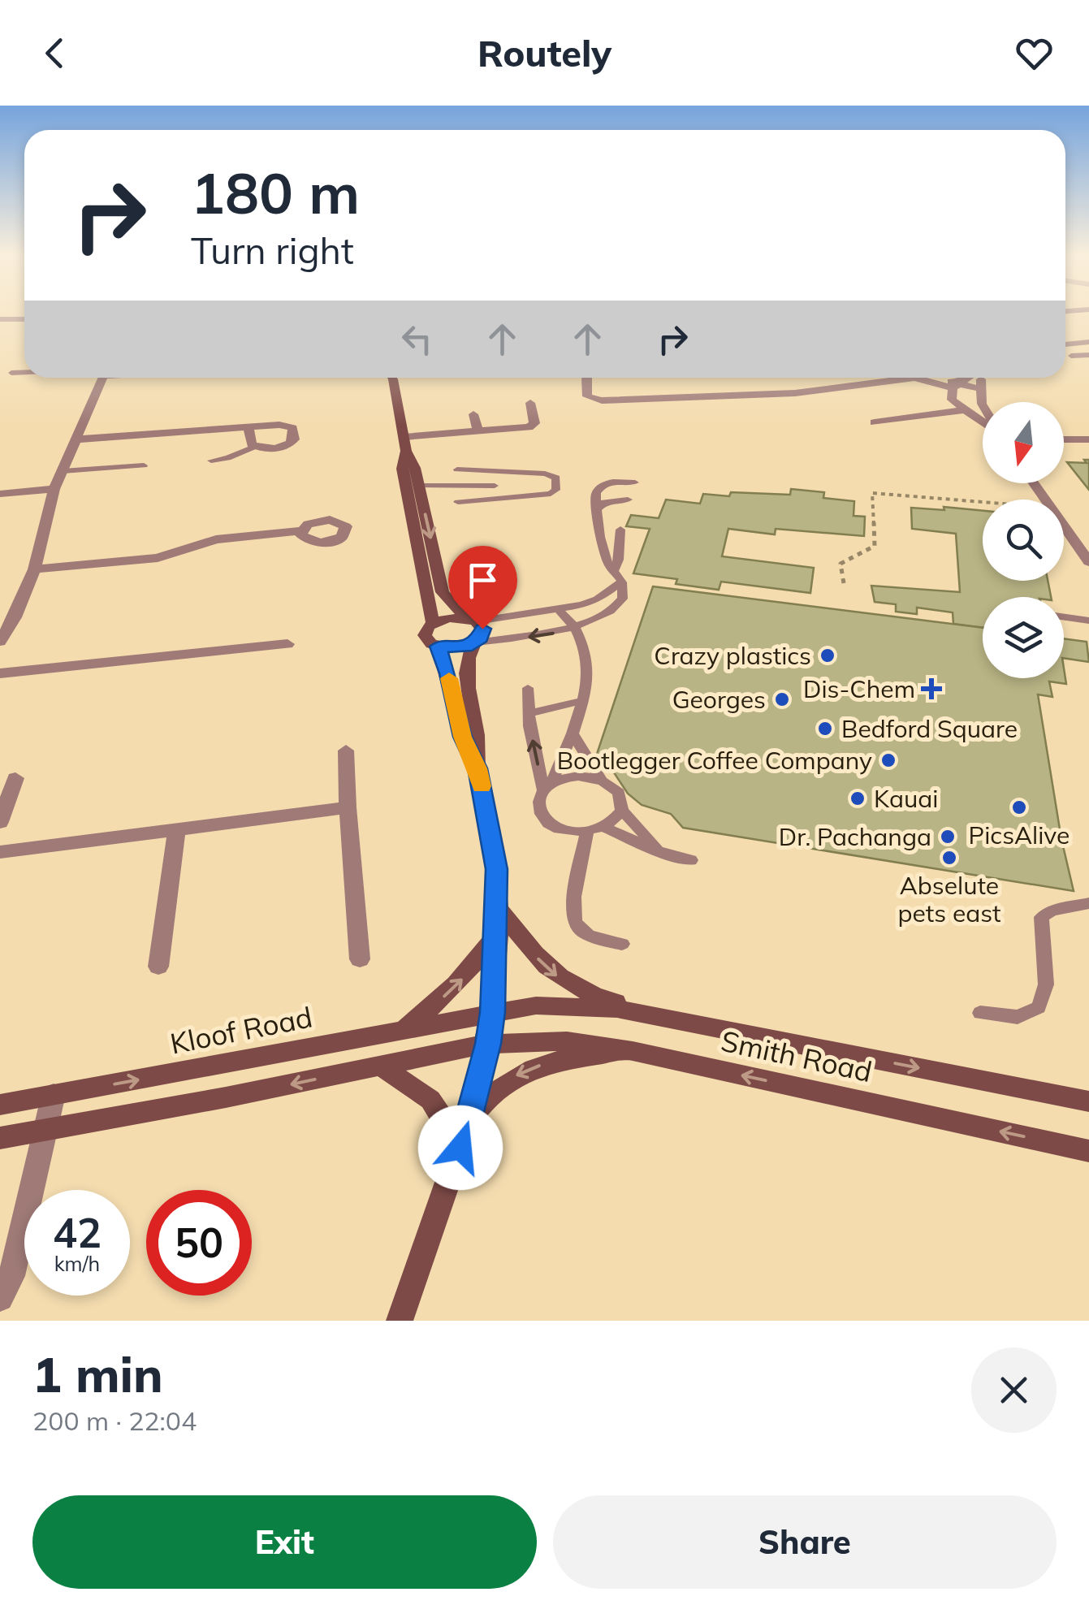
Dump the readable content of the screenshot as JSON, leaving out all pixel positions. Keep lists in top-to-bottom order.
{
  "streets": {
    "main road": ["Kloof Road", "Smith Road"]
  },
  "crossings": [
    ["Kloof Road", "Smith Road"]
  ],
  "places": {
    "other": [
      "Crazy plastics",
      "Georges",
      "Bedford Square",
      "Bootlegger Coffee Company",
      "Kauai",
      "PicsAlive",
      "Dr. Pachanga",
      "Abselute pets east"
    ],
    "health": ["Dis-Chem"]
  },
  "north": "bottom",
  "page": {
    "header": "Routely",
    "turn": ["180 m", "Turn right"],
    "speed": "42 km/h",
    "limit": "50",
    "heading": ["1 min", "200 m · 22:04"],
    "buttons": ["Exit", "Share"]
  }
}
